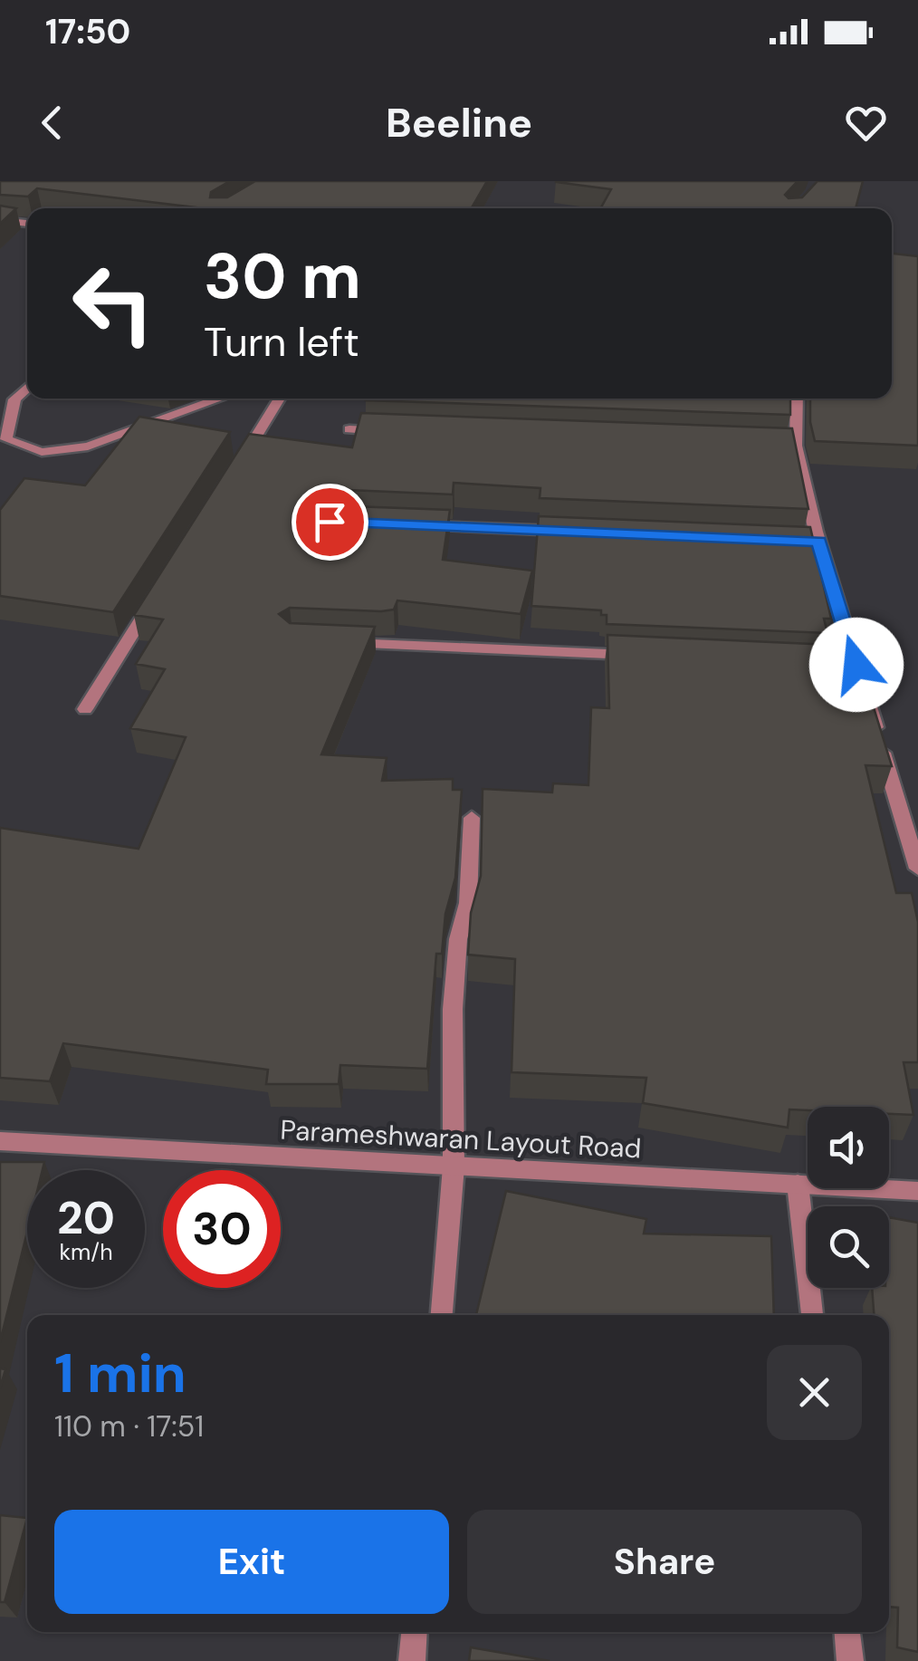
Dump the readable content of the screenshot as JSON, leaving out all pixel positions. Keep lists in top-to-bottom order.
{
  "streets": {
    "street": ["Parameshwaran Layout Road"]
  },
  "page": {
    "status": "17:50",
    "header": "Beeline",
    "turn": ["30 m", "Turn left"],
    "speed": "20 km/h",
    "limit": "30",
    "heading": ["1 min", "110 m · 17:51"],
    "buttons": ["Exit", "Share"]
  }
}
